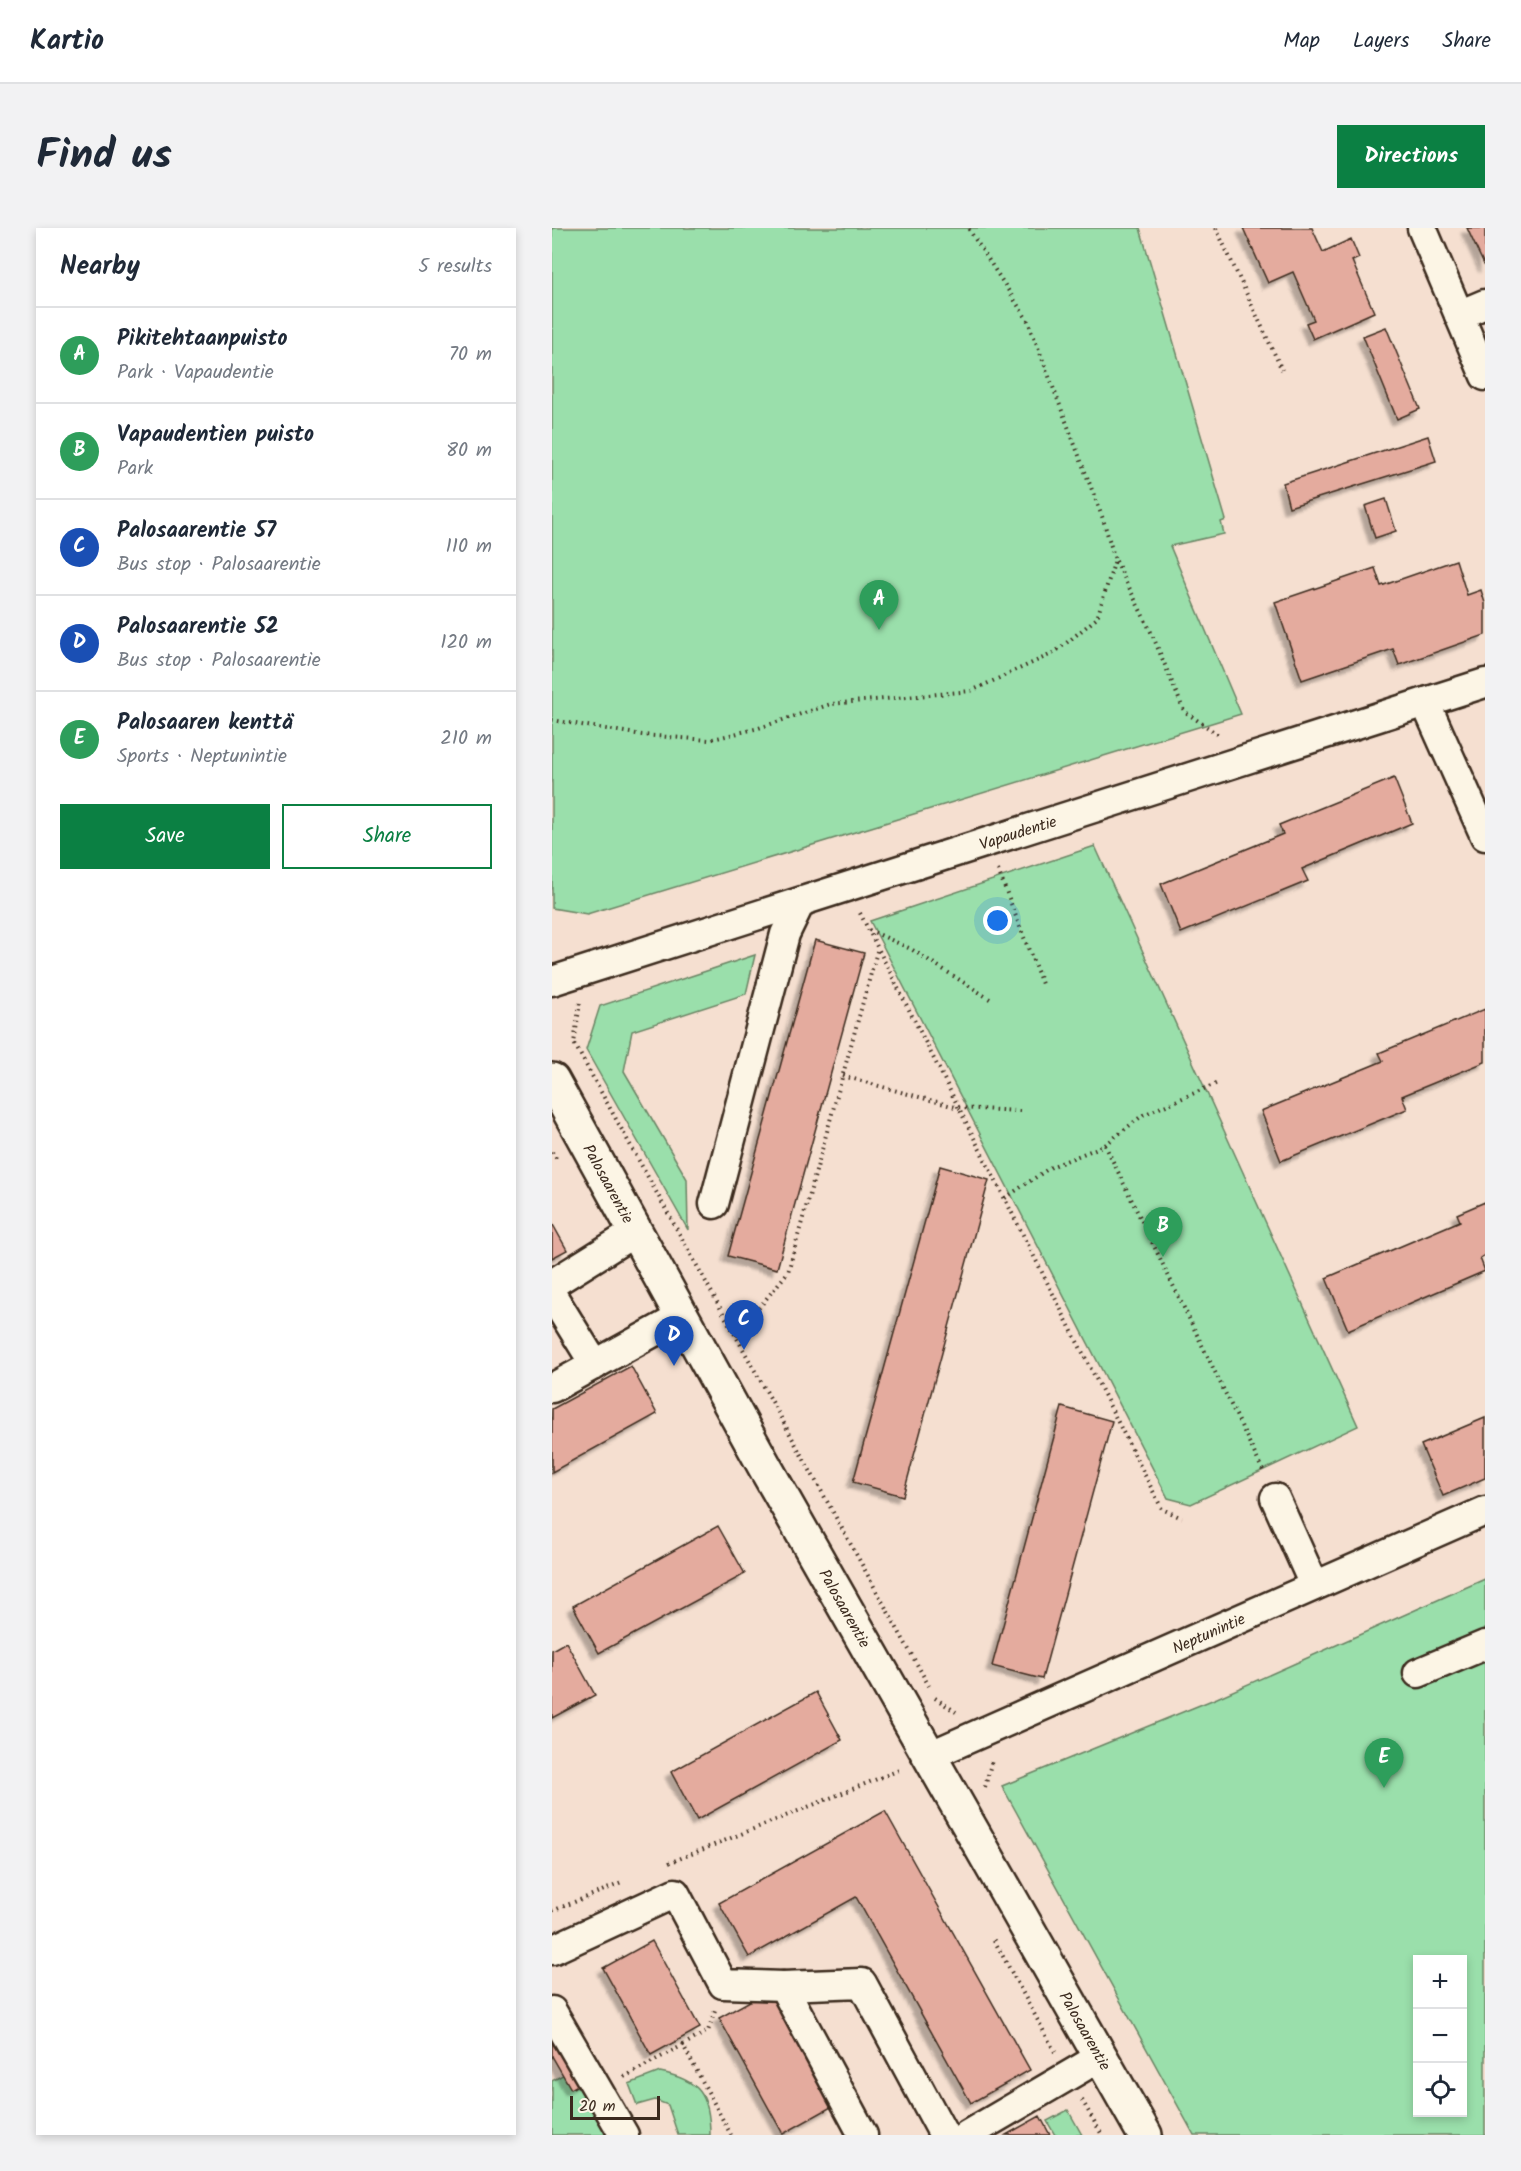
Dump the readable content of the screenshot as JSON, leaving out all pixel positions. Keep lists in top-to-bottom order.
{
  "streets": {
    "main road": ["Palosaarentie"],
    "street": ["Vapaudentie", "Neptunintie"]
  },
  "crossings": [
    ["Palosaarentie", "Neptunintie"]
  ],
  "scale_bar": "20 m",
  "page": {
    "header": "Kartio",
    "nav": ["Map", "Layers", "Share"],
    "title": "Find us",
    "buttons": [
      "Directions",
      ["Save", "Share"]
    ],
    "heading": ["Nearby", "5 results"],
    "list": [
      {
        "mark": "A",
        "name": "Pikitehtaanpuisto",
        "note": "Park · Vapaudentie",
        "value": "70 m"
      },
      {
        "mark": "B",
        "name": "Vapaudentien puisto",
        "note": "Park",
        "value": "80 m"
      },
      {
        "mark": "C",
        "name": "Palosaarentie 57",
        "note": "Bus stop · Palosaarentie",
        "value": "110 m"
      },
      {
        "mark": "D",
        "name": "Palosaarentie 52",
        "note": "Bus stop · Palosaarentie",
        "value": "120 m"
      },
      {
        "mark": "E",
        "name": "Palosaaren kenttä",
        "note": "Sports · Neptunintie",
        "value": "210 m"
      }
    ],
    "pins": [
      "A",
      "B",
      "C",
      "D",
      "E"
    ],
    "map_buttons": ["+", "−"],
    "scale": "20 m"
  }
}
